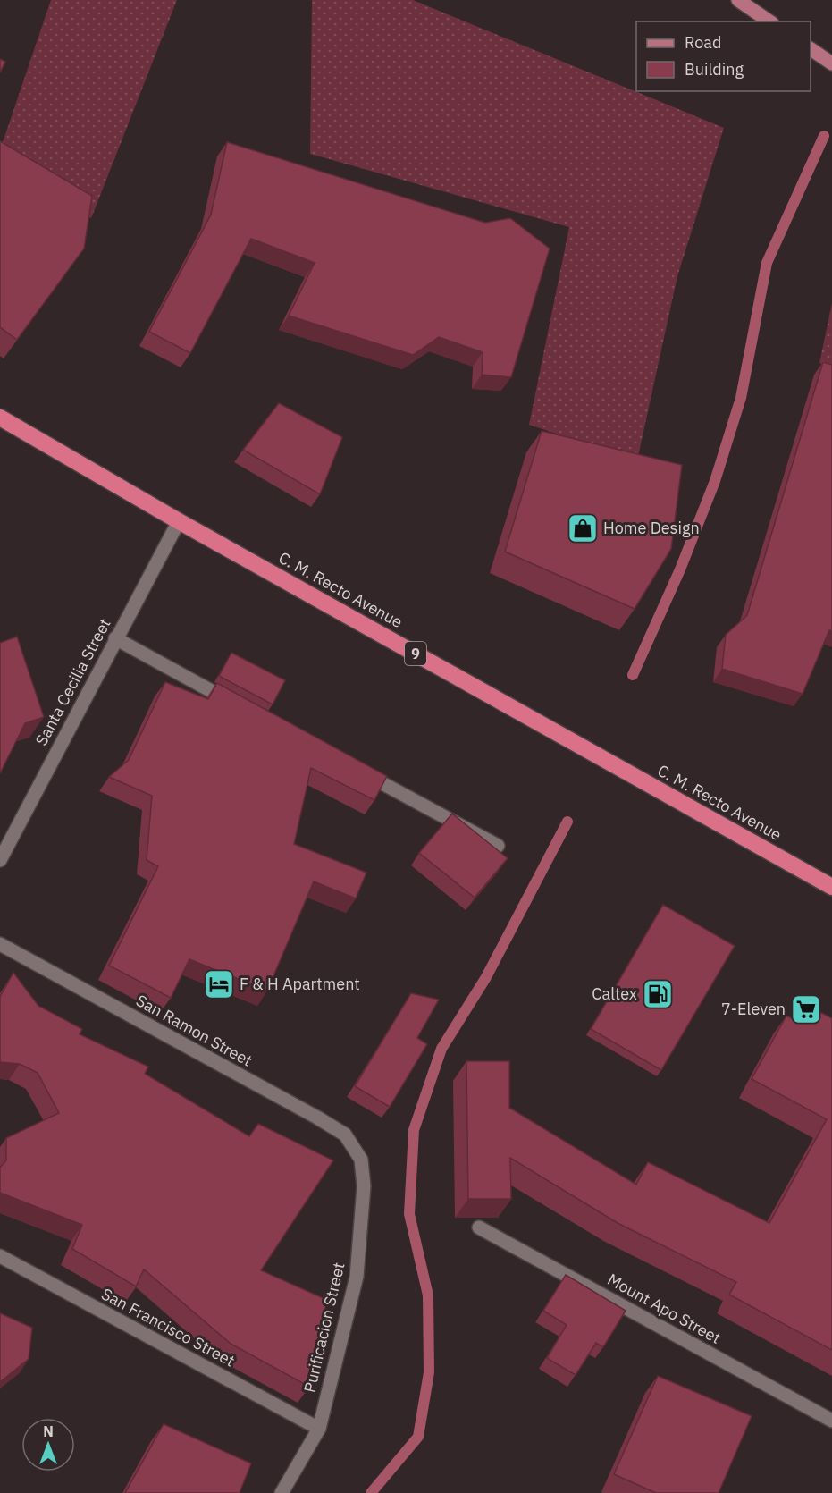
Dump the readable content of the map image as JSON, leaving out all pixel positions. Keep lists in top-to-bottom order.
{
  "streets": {
    "highway": ["C. M. Recto Avenue", "9"],
    "street": [
      "Santa Cecilia Street",
      "San Ramon Street",
      "Mount Apo Street",
      "San Francisco Street",
      "Purificacion Street"
    ]
  },
  "crossings": [
    ["C. M. Recto Avenue", "Santa Cecilia Street"],
    ["San Ramon Street", "Purificacion Street"],
    ["San Francisco Street", "Purificacion Street"]
  ],
  "places": {
    "shop": ["Home Design"],
    "hotel": ["F & H Apartment"],
    "fuel station": ["Caltex"],
    "supermarket": ["7-Eleven"]
  },
  "legend": ["Road", "Building"],
  "north": "top"
}
